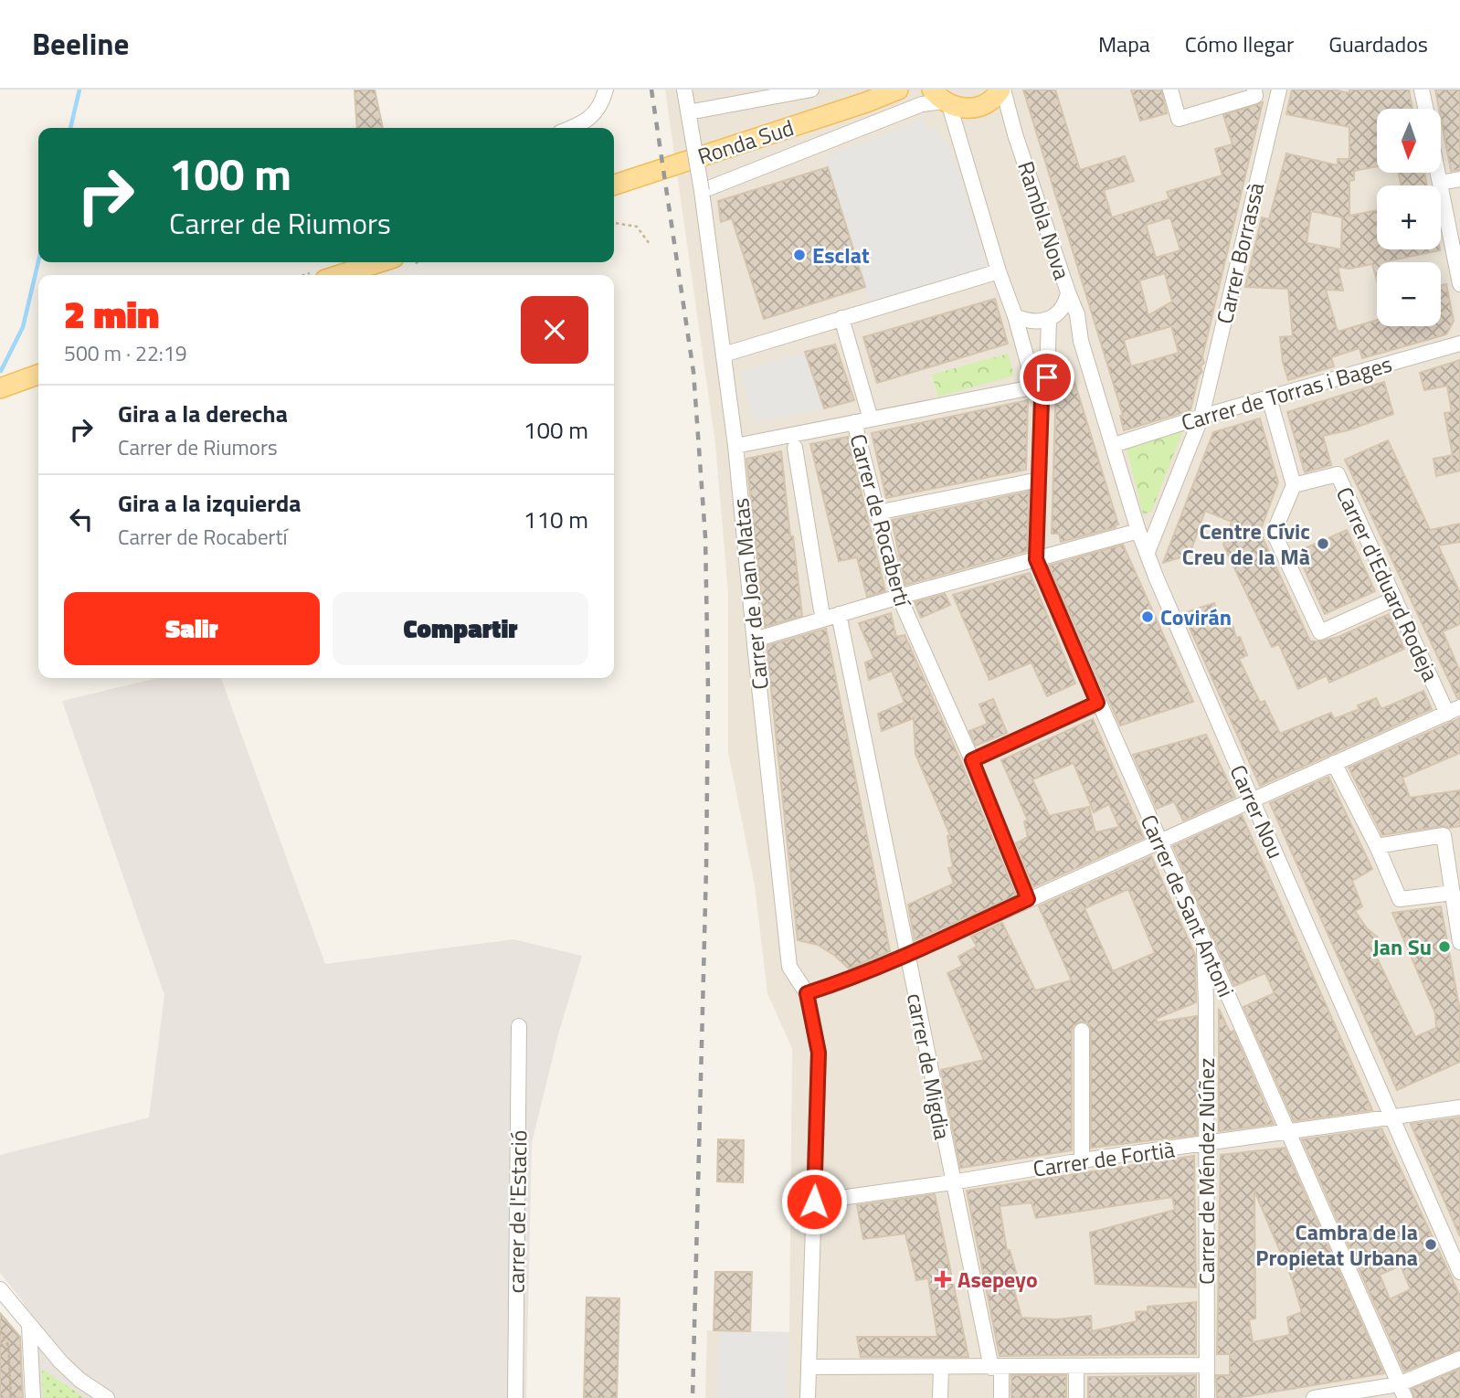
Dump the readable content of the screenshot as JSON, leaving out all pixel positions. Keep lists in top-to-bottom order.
{
  "streets": {
    "main road": ["Ronda Sud"],
    "street": [
      "Rambla Nova",
      "Carrer Borrassà",
      "Carrer de Torras i Bages",
      "Carrer de Rocabertí",
      "Carrer d'Eduard Rodeja",
      "Carrer de Joan Matas",
      "Carrer Nou",
      "Carrer de Sant Antoni",
      "carrer de Migdia",
      "Carrer de Fortià",
      "Carrer de Méndez Núñez",
      "carrer de l'Estació"
    ]
  },
  "crossings": [
    ["Ronda Sud", "Rambla Nova"],
    ["Rambla Nova", "Carrer Nou"],
    ["Rambla Nova", "Carrer de Sant Antoni"],
    ["Carrer Borrassà", "Carrer de Torras i Bages"],
    ["Carrer Borrassà", "Carrer Nou"],
    ["Carrer de Torras i Bages", "Carrer Nou"],
    ["Carrer Nou", "Carrer de Sant Antoni"],
    ["Carrer Nou", "Carrer de Fortià"],
    ["Carrer de Sant Antoni", "Carrer de Fortià"],
    ["Carrer de Sant Antoni", "Carrer de Méndez Núñez"],
    ["carrer de Migdia", "Carrer de Fortià"],
    ["Carrer de Fortià", "Carrer de Méndez Núñez"]
  ],
  "places": {
    "other": [
      "Esclat",
      "Centre Cívic Creu de la Mà",
      "Covirán",
      "Jan Su",
      "Cambra de la Propietat Urbana"
    ],
    "health": ["Asepeyo"]
  },
  "north": "bottom",
  "page": {
    "header": "Beeline",
    "nav": ["Mapa", "Cómo llegar", "Guardados"],
    "map_buttons": ["+", "−"],
    "turn": ["100 m", "Carrer de Riumors"],
    "heading": ["2 min", "500 m · 22:19"],
    "list": [
      {
        "name": "Gira a la derecha",
        "note": "Carrer de Riumors",
        "value": "100 m"
      },
      {
        "name": "Gira a la izquierda",
        "note": "Carrer de Rocabertí",
        "value": "110 m"
      }
    ],
    "buttons": ["Salir", "Compartir"]
  }
}
